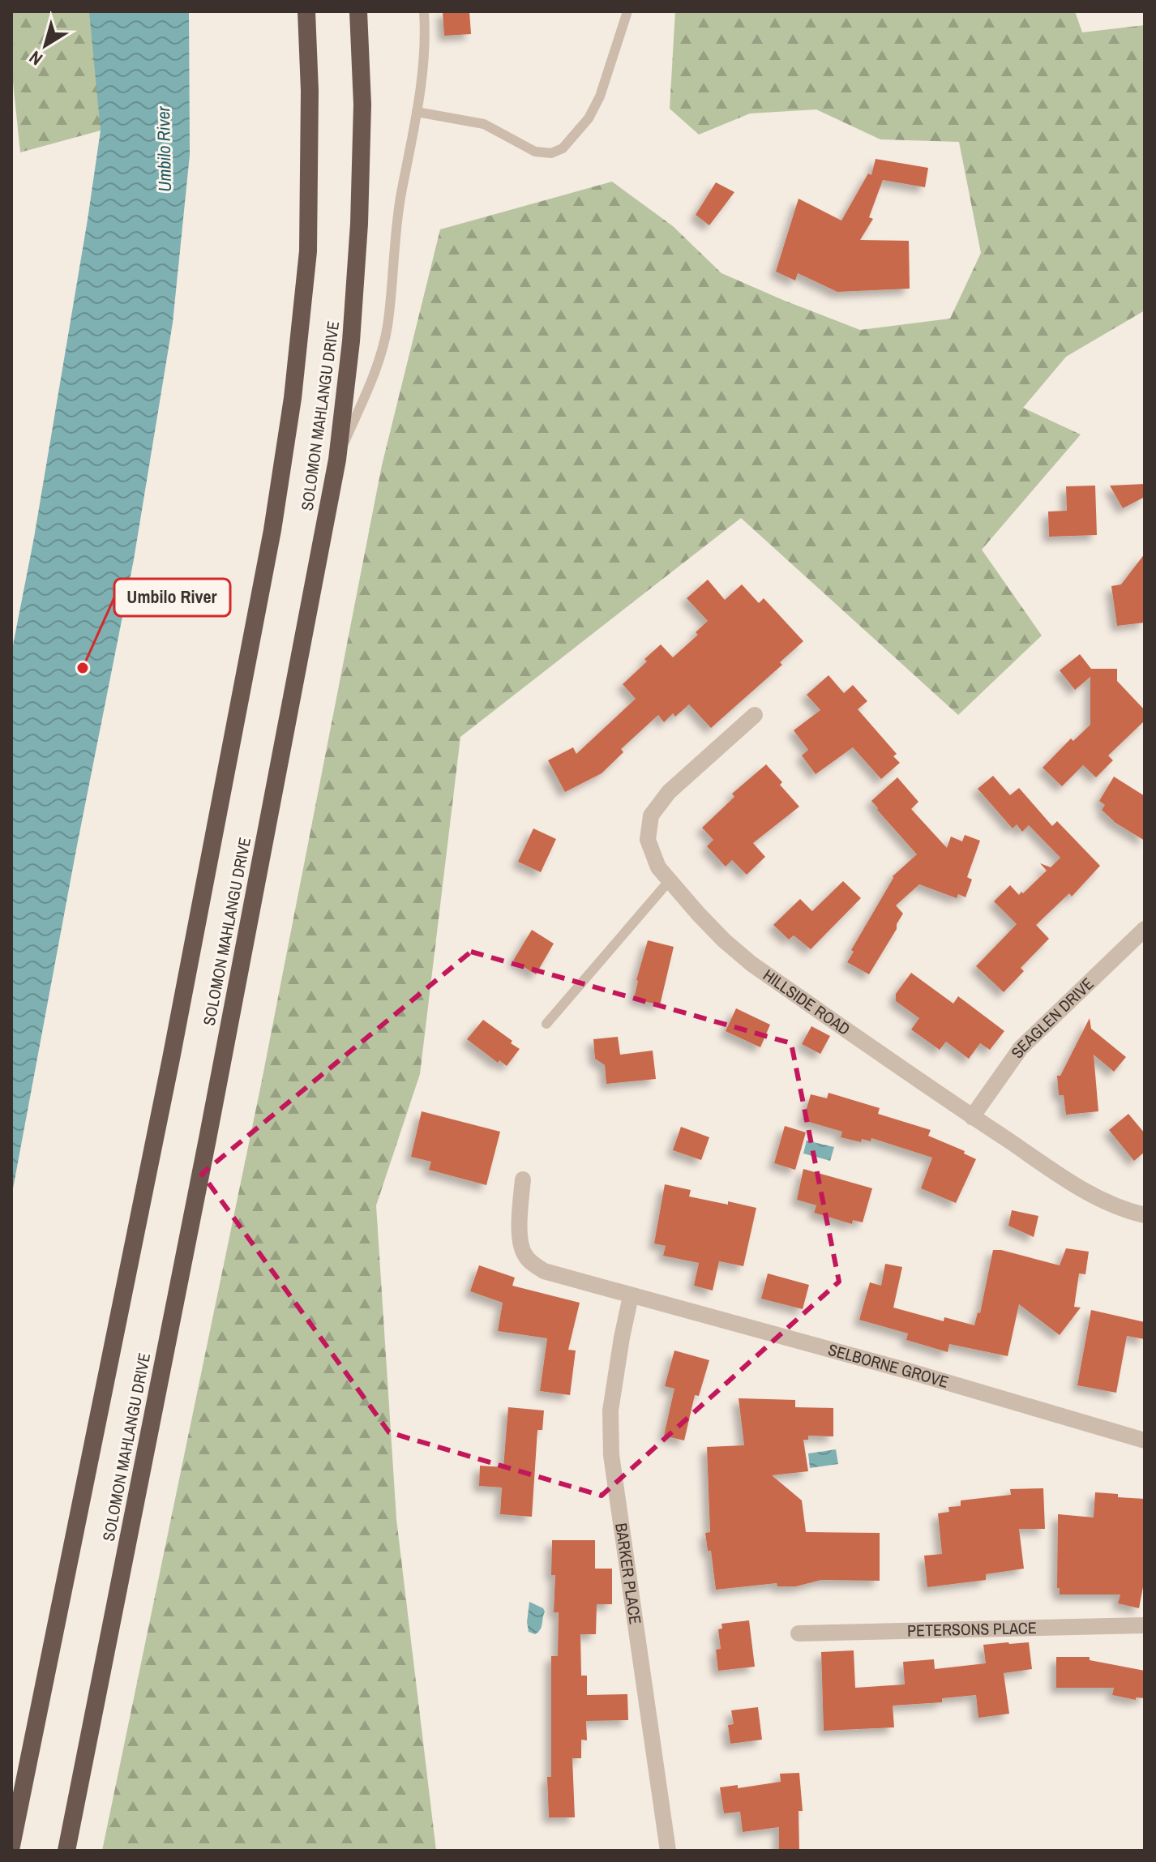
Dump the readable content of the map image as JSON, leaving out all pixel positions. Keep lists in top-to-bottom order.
{
  "streets": {
    "highway": ["SOLOMON MAHLANGU DRIVE"],
    "street": [
      "HILLSIDE ROAD",
      "SEAGLEN DRIVE",
      "SELBORNE GROVE",
      "BARKER PLACE",
      "PETERSONS PLACE"
    ]
  },
  "crossings": [
    ["HILLSIDE ROAD", "SEAGLEN DRIVE"],
    ["SELBORNE GROVE", "BARKER PLACE"]
  ],
  "water": ["Umbilo River"],
  "places": ["Umbilo River"],
  "north": "bottom left"
}
